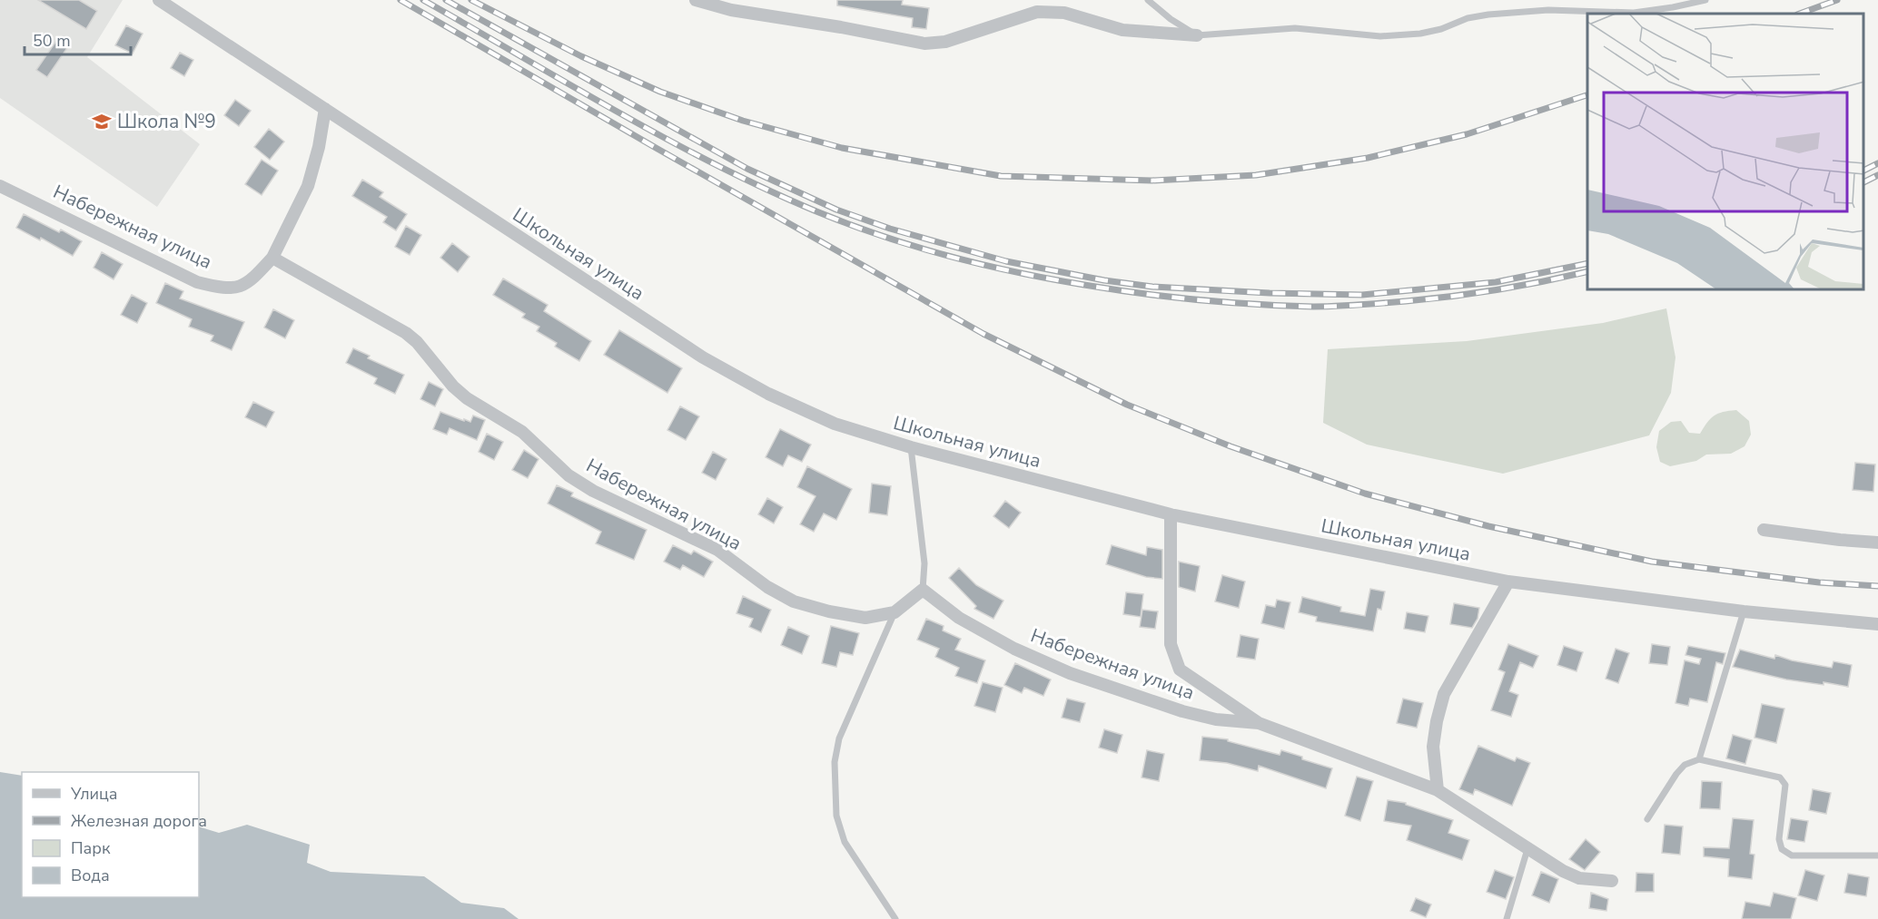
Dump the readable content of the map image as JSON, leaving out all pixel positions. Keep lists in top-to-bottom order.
{
  "streets": {
    "street": ["Набережная улица", "Школьная улица"]
  },
  "crossings": [
    ["Набережная улица", "Школьная улица"]
  ],
  "places": {
    "school or university": ["Школа №9"]
  },
  "legend": [
    "Улица",
    "Железная дорога",
    "Парк",
    "Вода"
  ],
  "scale_bar": "50 m"
}
